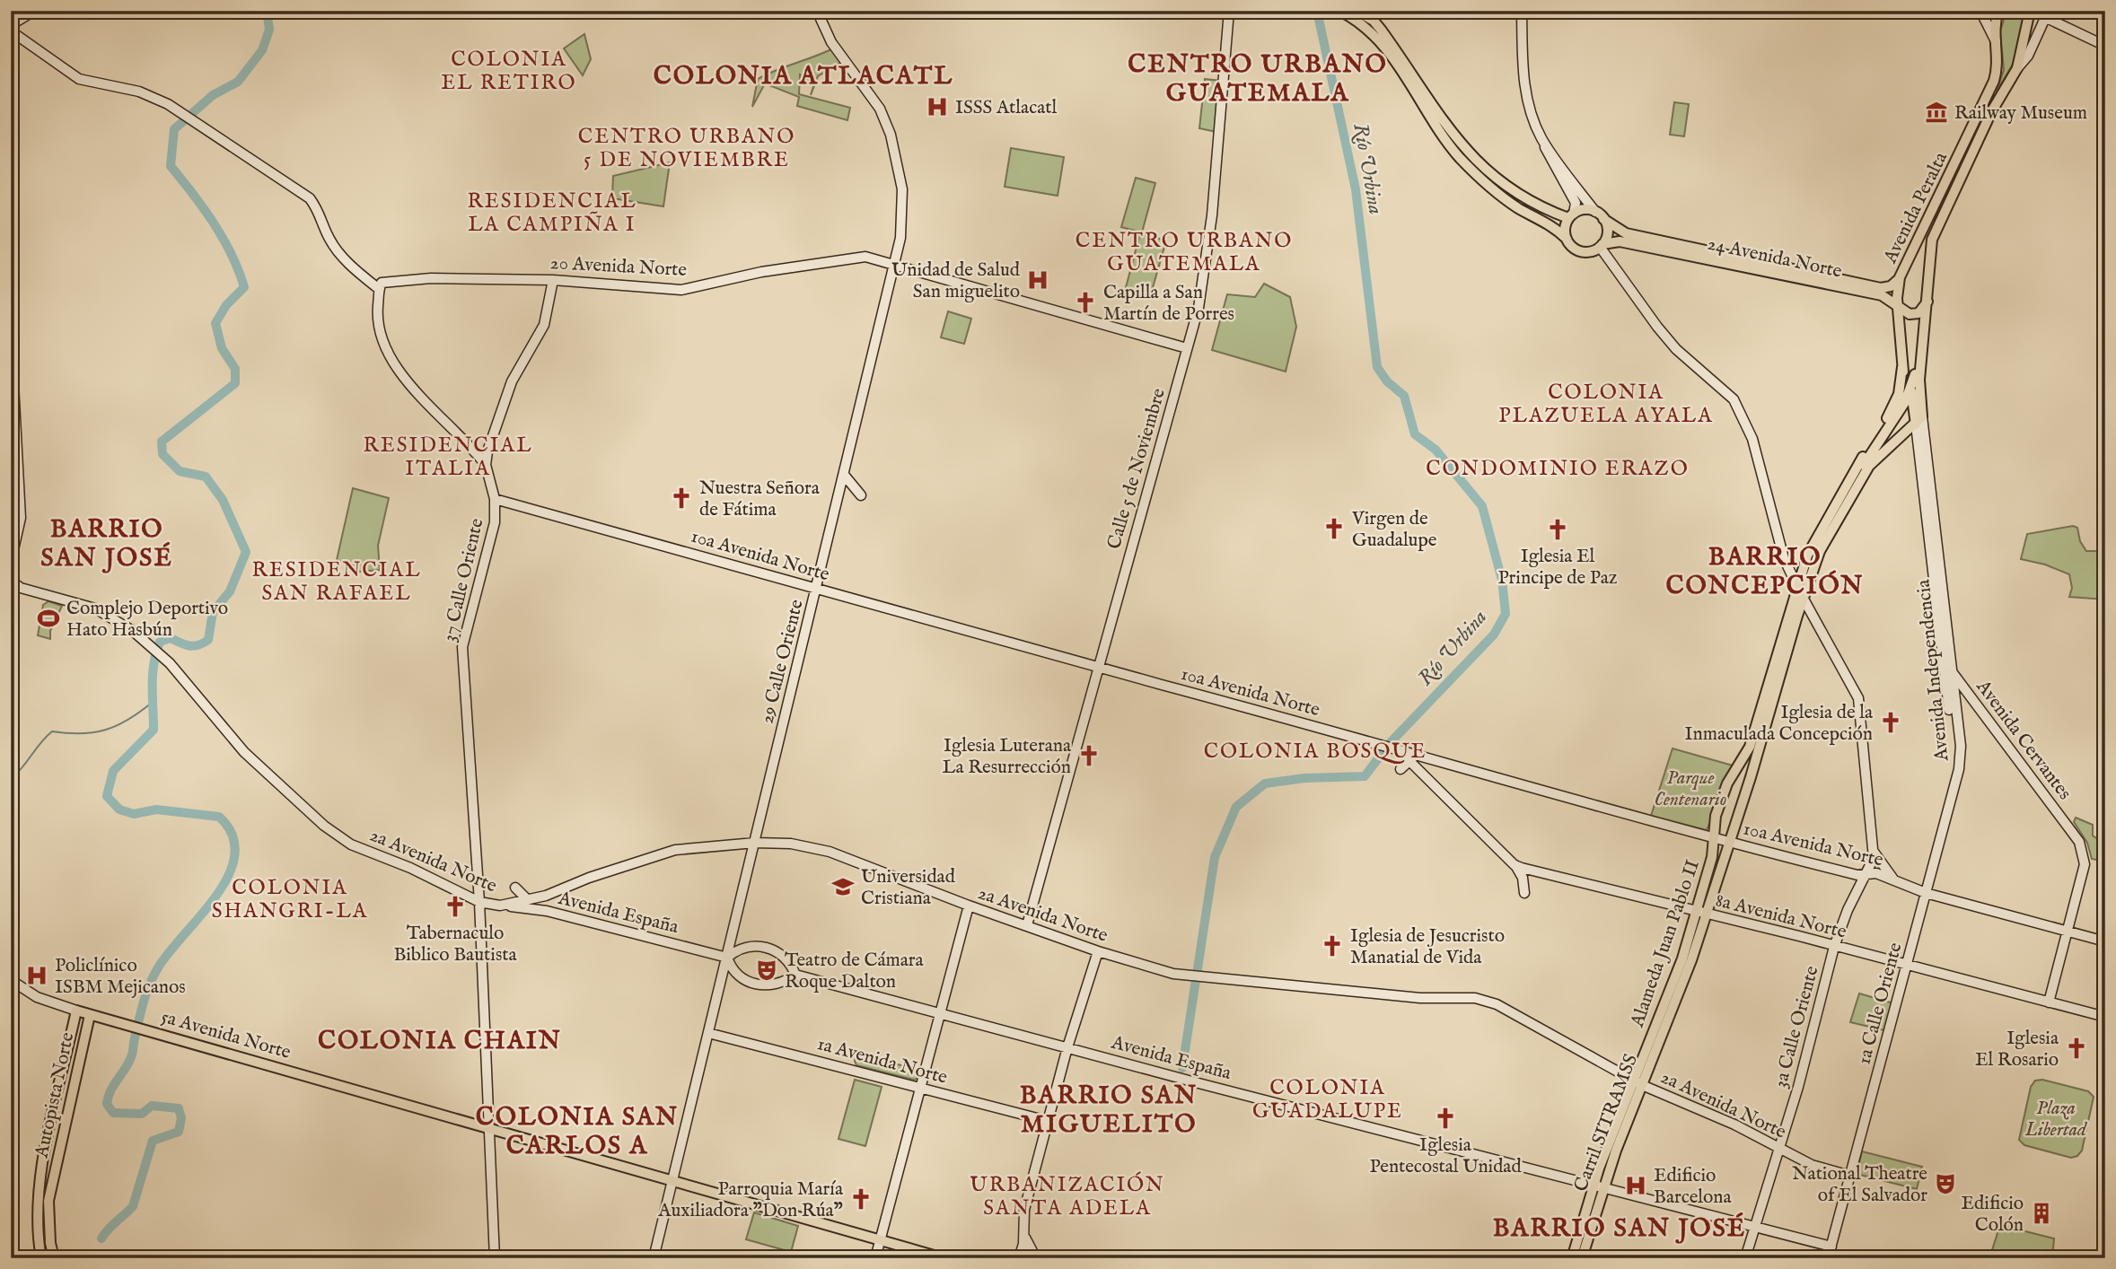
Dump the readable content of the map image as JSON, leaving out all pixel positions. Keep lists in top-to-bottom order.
{
  "streets": {
    "main road": [
      "Avenida Peralta",
      "24 Avenida Norte",
      "Alameda Juan Pablo II",
      "5a Avenida Norte",
      "Autopista Norte",
      "Carril SITRAMSS"
    ],
    "street": [
      "20 Avenida Norte",
      "Calle 5 de Noviembre",
      "10a Avenida Norte",
      "37 Calle Oriente",
      "29 Calle Oriente",
      "Avenida Independencia",
      "Avenida Cervantes",
      "2a Avenida Norte",
      "Avenida España",
      "8a Avenida Norte",
      "1a Calle Oriente",
      "3a Calle Oriente",
      "1a Avenida Norte"
    ]
  },
  "crossings": [
    ["Avenida Peralta", "24 Avenida Norte"],
    ["Avenida Peralta", "Avenida Independencia"],
    ["Avenida Peralta", "Alameda Juan Pablo II"],
    ["Avenida Peralta", "Carril SITRAMSS"],
    ["24 Avenida Norte", "Carril SITRAMSS"],
    ["20 Avenida Norte", "Calle 5 de Noviembre"],
    ["20 Avenida Norte", "37 Calle Oriente"],
    ["20 Avenida Norte", "29 Calle Oriente"],
    ["Calle 5 de Noviembre", "10a Avenida Norte"],
    ["Calle 5 de Noviembre", "2a Avenida Norte"],
    ["10a Avenida Norte", "37 Calle Oriente"],
    ["10a Avenida Norte", "29 Calle Oriente"],
    ["10a Avenida Norte", "Avenida Cervantes"],
    ["10a Avenida Norte", "Alameda Juan Pablo II"],
    ["10a Avenida Norte", "1a Calle Oriente"],
    ["10a Avenida Norte", "3a Calle Oriente"],
    ["10a Avenida Norte", "Carril SITRAMSS"],
    ["37 Calle Oriente", "2a Avenida Norte"],
    ["37 Calle Oriente", "5a Avenida Norte"],
    ["29 Calle Oriente", "2a Avenida Norte"],
    ["29 Calle Oriente", "Avenida España"],
    ["29 Calle Oriente", "5a Avenida Norte"],
    ["29 Calle Oriente", "1a Avenida Norte"],
    ["Avenida Independencia", "Avenida Cervantes"],
    ["Avenida Independencia", "Alameda Juan Pablo II"],
    ["Avenida Independencia", "1a Calle Oriente"],
    ["2a Avenida Norte", "Avenida España"],
    ["2a Avenida Norte", "1a Calle Oriente"],
    ["2a Avenida Norte", "3a Calle Oriente"],
    ["2a Avenida Norte", "Carril SITRAMSS"],
    ["Avenida España", "1a Calle Oriente"],
    ["Avenida España", "3a Calle Oriente"],
    ["Avenida España", "Carril SITRAMSS"],
    ["8a Avenida Norte", "Alameda Juan Pablo II"],
    ["8a Avenida Norte", "1a Calle Oriente"],
    ["8a Avenida Norte", "3a Calle Oriente"],
    ["8a Avenida Norte", "Carril SITRAMSS"],
    ["Alameda Juan Pablo II", "Carril SITRAMSS"],
    ["5a Avenida Norte", "Autopista Norte"]
  ],
  "districts": [
    "COLONIA EL RETIRO",
    "CENTRO URBANO GUATEMALA",
    "COLONIA ATLACATL",
    "CENTRO URBANO 5 DE NOVIEMBRE",
    "RESIDENCIAL LA CAMPIÑA I",
    "CENTRO URBANO GUATEMALA",
    "COLONIA PLAZUELA AYALA",
    "RESIDENCIAL ITALIA",
    "CONDOMINIO ERAZO",
    "BARRIO SAN JOSÉ",
    "BARRIO CONCEPCIÓN",
    "RESIDENCIAL SAN RAFAEL",
    "COLONIA BOSQUE",
    "COLONIA SHANGRI-LA",
    "COLONIA CHAIN",
    "COLONIA GUADALUPE",
    "BARRIO SAN MIGUELITO",
    "COLONIA SAN CARLOS A",
    "URBANIZACIÓN SANTA ADELA",
    "BARRIO SAN JOSÉ"
  ],
  "water": ["Río Urbina"],
  "parks": ["Parque Centenario", "Plaza Libertad"],
  "places": {
    "hospital": [
      "ISSS Atlacatl",
      "Unidad de Salud San miguelito",
      "Policlínico ISBM Mejicanos",
      "Edificio Barcelona"
    ],
    "museum": ["Railway Museum"],
    "church": [
      "Capilla a San Martín de Porres",
      "Nuestra Señora de Fátima",
      "Virgen de Guadalupe",
      "Iglesia El Principe de Paz",
      "Iglesia de la Inmaculada Concepción",
      "Iglesia Luterana La Resurrección",
      "Tabernaculo Biblico Bautista",
      "Iglesia de Jesucristo Manatial de Vida",
      "Iglesia El Rosario",
      "Iglesia Pentecostal Unidad",
      "Parroquia María Auxiliadora \"Don Rúa\""
    ],
    "sports": ["Complejo Deportivo Hato Hasbún"],
    "school or university": ["Universidad Cristiana"],
    "theatre": ["Teatro de Cámara Roque Dalton", "National Theatre of El Salvador"],
    "building": ["Edificio Colón"]
  }
}
